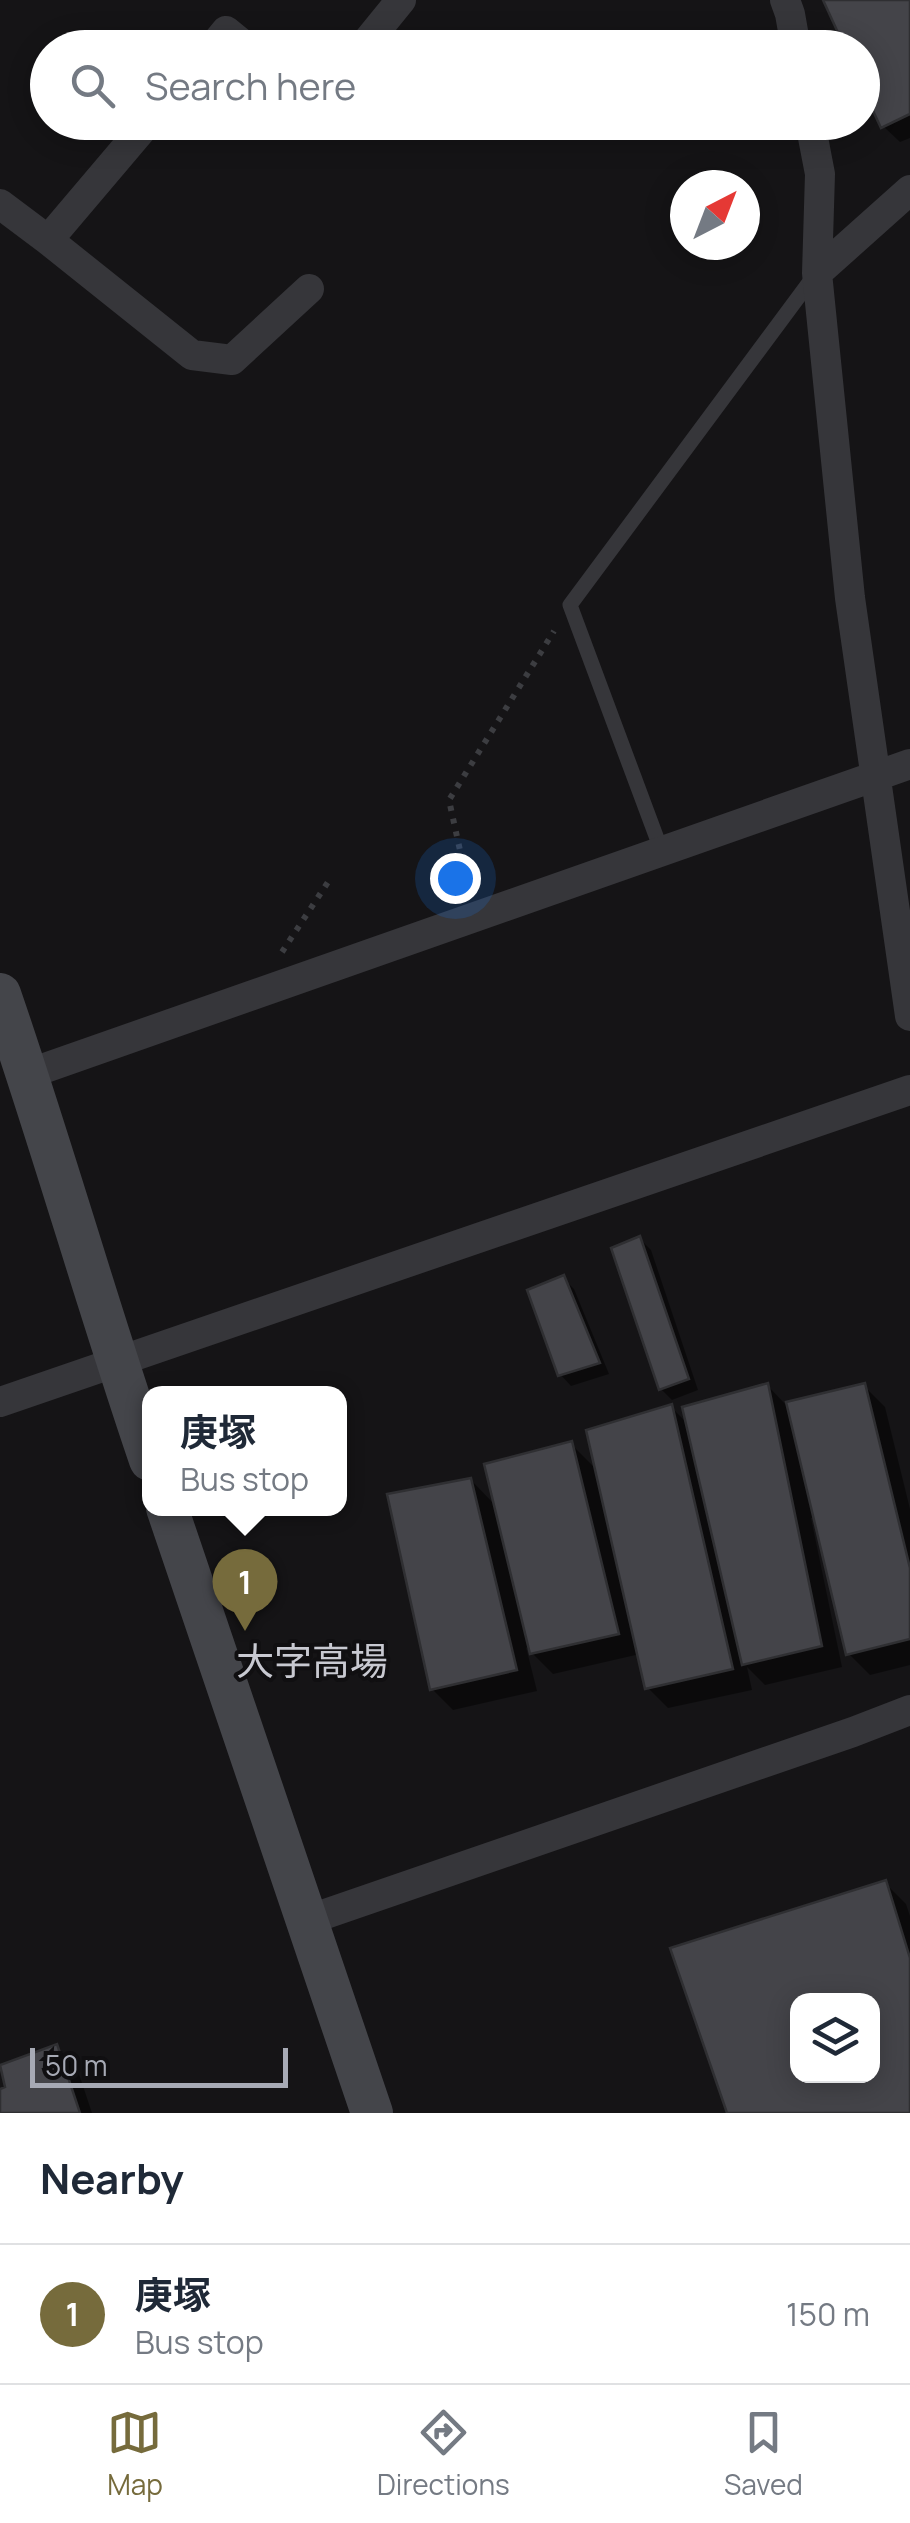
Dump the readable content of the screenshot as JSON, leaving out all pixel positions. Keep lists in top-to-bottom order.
{
  "districts": ["大字高場"],
  "scale_bar": "50 m",
  "north": "top right",
  "page": {
    "search": "Search here",
    "popup": ["庚塚", "Bus stop"],
    "pins": "1",
    "scale": "50 m",
    "heading": "Nearby",
    "list": [
      {
        "mark": "1",
        "name": "庚塚",
        "note": "Bus stop",
        "value": "150 m"
      }
    ],
    "nav": ["Map", "Directions", "Saved"]
  }
}
